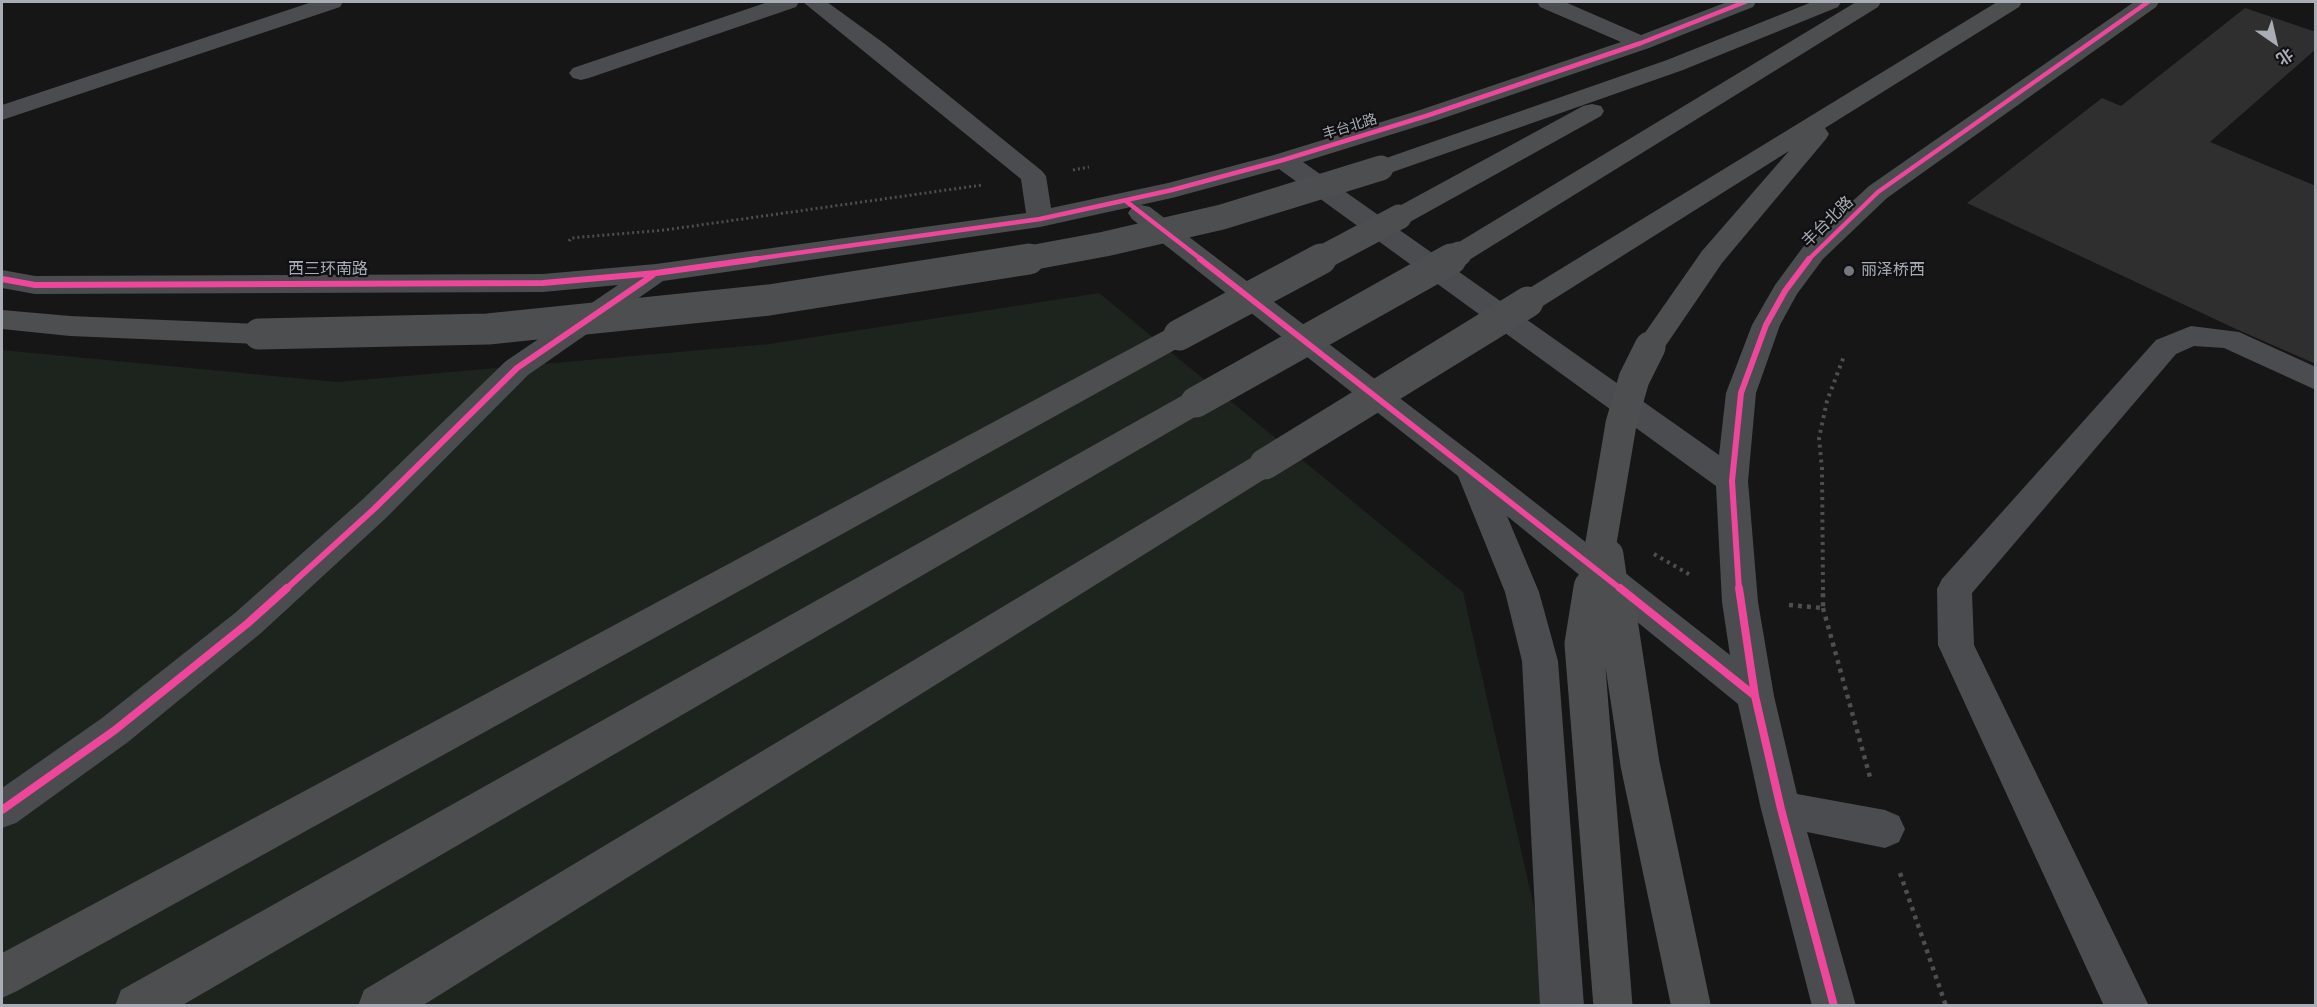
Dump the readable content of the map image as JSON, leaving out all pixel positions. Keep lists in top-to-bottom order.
{
  "streets": {
    "street": ["丰台北路", "西三环南路"]
  },
  "crossings": [
    ["丰台北路", "西三环南路"]
  ],
  "places": ["丽泽桥西"],
  "north": "bottom right"
}
